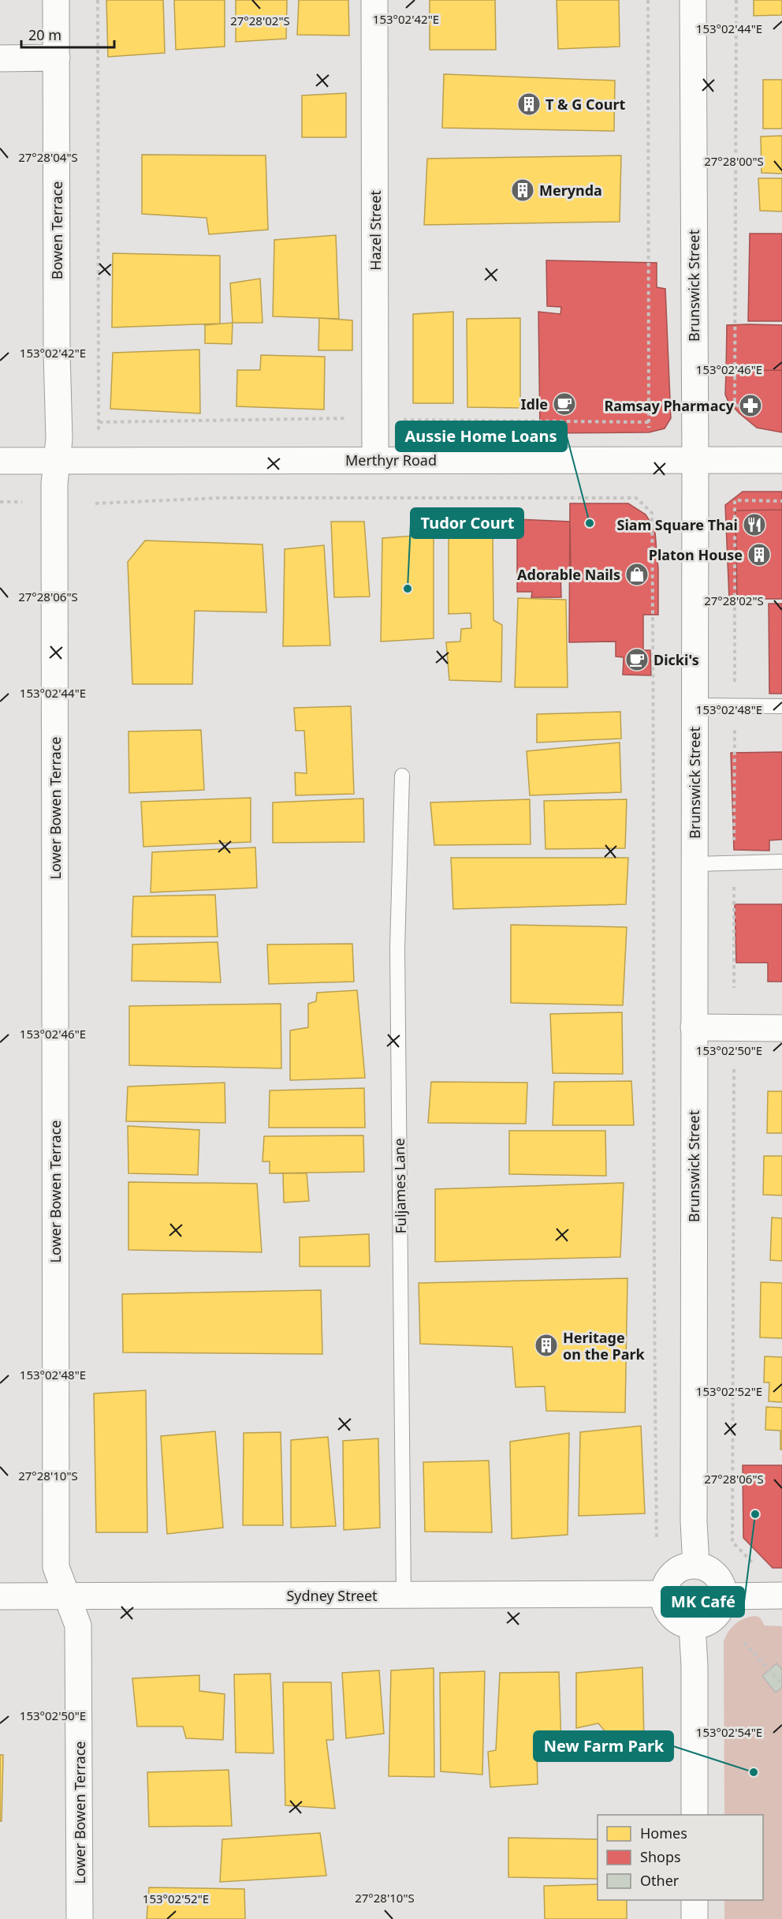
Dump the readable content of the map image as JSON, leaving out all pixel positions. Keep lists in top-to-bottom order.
{
  "streets": {
    "street": [
      "Bowen Terrace",
      "Hazel Street",
      "Brunswick Street",
      "Merthyr Road",
      "Lower Bowen Terrace",
      "Sydney Street"
    ],
    "lane": ["Fuljames Lane"]
  },
  "crossings": [
    ["Bowen Terrace", "Merthyr Road"],
    ["Bowen Terrace", "Lower Bowen Terrace"],
    ["Hazel Street", "Merthyr Road"],
    ["Brunswick Street", "Merthyr Road"],
    ["Brunswick Street", "Sydney Street"],
    ["Merthyr Road", "Lower Bowen Terrace"],
    ["Lower Bowen Terrace", "Sydney Street"],
    ["Fuljames Lane", "Sydney Street"]
  ],
  "places": {
    "building": [
      "T & G Court",
      "Merynda",
      "Platon House",
      "Heritage on the Park"
    ],
    "cafe": ["Idle", "Dicki's"],
    "pharmacy": ["Ramsay Pharmacy"],
    "other": [
      "Aussie Home Loans",
      "Tudor Court",
      "MK Café",
      "New Farm Park"
    ],
    "restaurant": ["Siam Square Thai"],
    "shop": ["Adorable Nails"]
  },
  "legend": ["Homes", "Shops", "Other"],
  "scale_bar": "20 m",
  "coordinates": [
    "153°02'42\"E",
    "27°28'02\"S",
    "153°02'44\"E",
    "27°28'04\"S",
    "27°28'00\"S",
    "153°02'46\"E",
    "27°28'06\"S",
    "153°02'48\"E",
    "153°02'50\"E",
    "153°02'52\"E",
    "27°28'10\"S",
    "153°02'54\"E"
  ]
}
